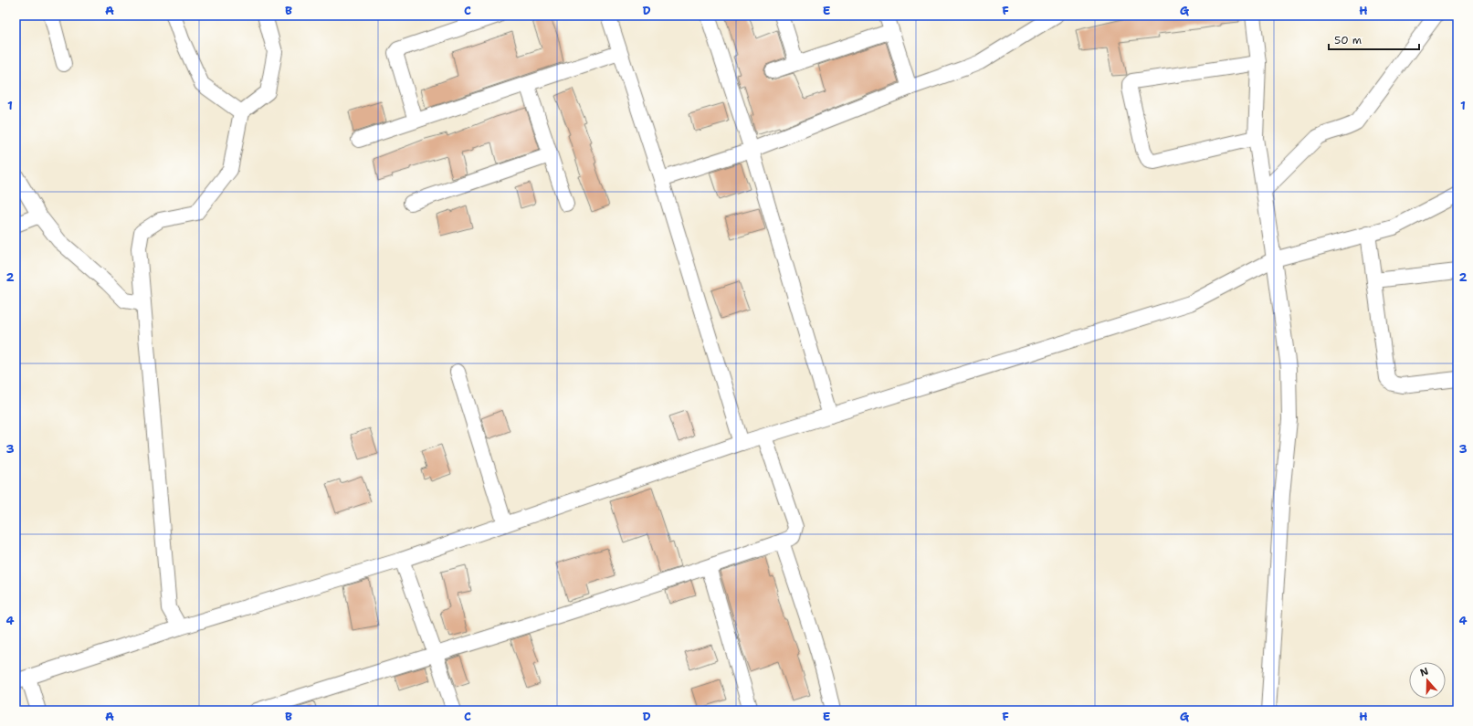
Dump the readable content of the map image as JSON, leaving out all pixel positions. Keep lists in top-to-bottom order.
{
  "scale_bar": "50 m",
  "north": "top",
  "grid": {
    "columns": [
      "A",
      "B",
      "C",
      "D",
      "E",
      "F",
      "G",
      "H"
    ],
    "rows": [
      "1",
      "2",
      "3",
      "4"
    ]
  }
}
